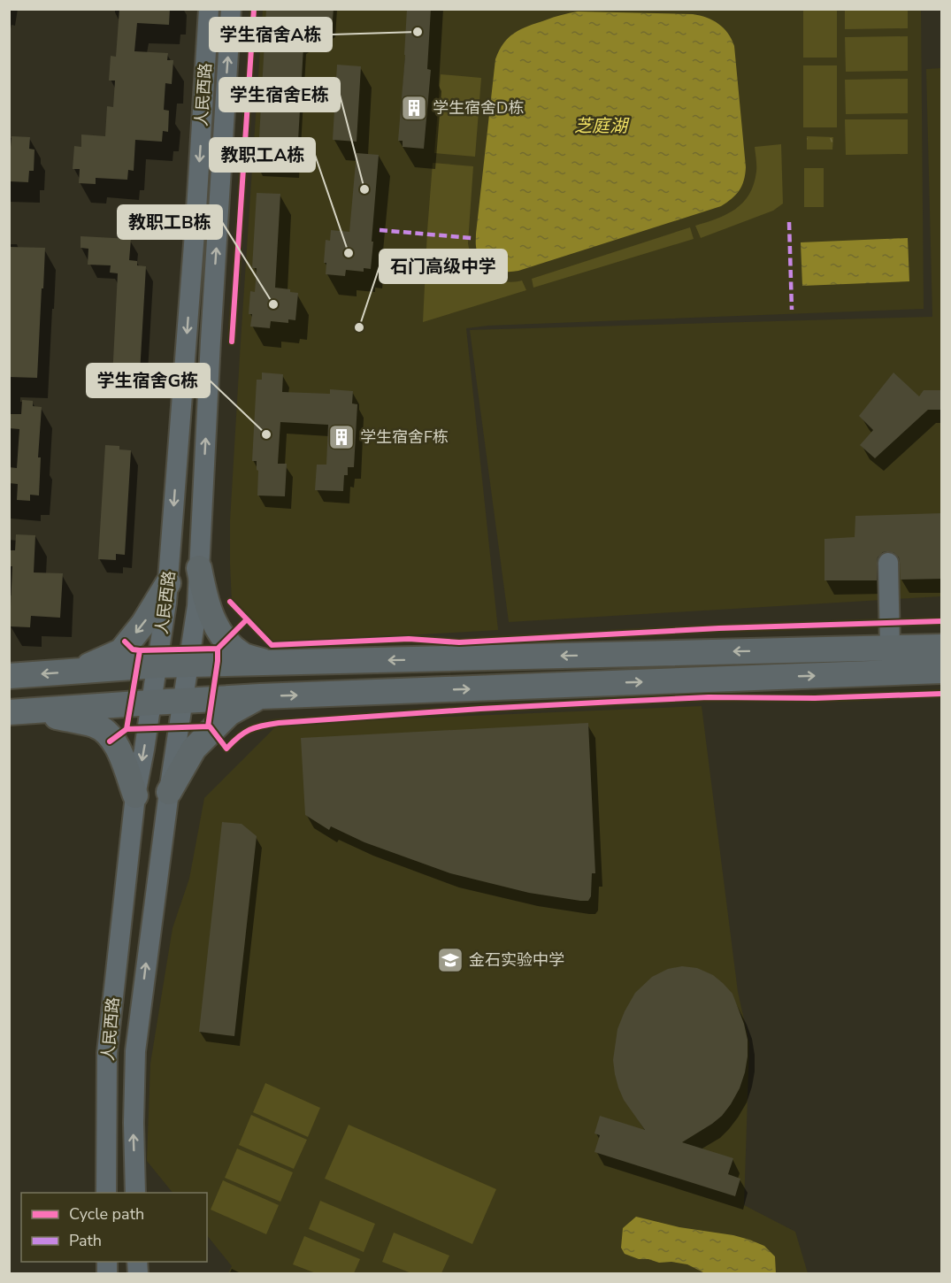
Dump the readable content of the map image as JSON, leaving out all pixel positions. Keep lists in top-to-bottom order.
{
  "streets": {
    "street": ["人民西路"]
  },
  "water": ["芝庭湖"],
  "places": {
    "other": [
      "学生宿舍A栋",
      "学生宿舍E栋",
      "教职工A栋",
      "教职工B栋",
      "石门高级中学",
      "学生宿舍G栋"
    ],
    "building": ["学生宿舍D栋", "学生宿舍F栋"],
    "school or university": ["金石实验中学"]
  },
  "legend": ["Cycle path", "Path"]
}
